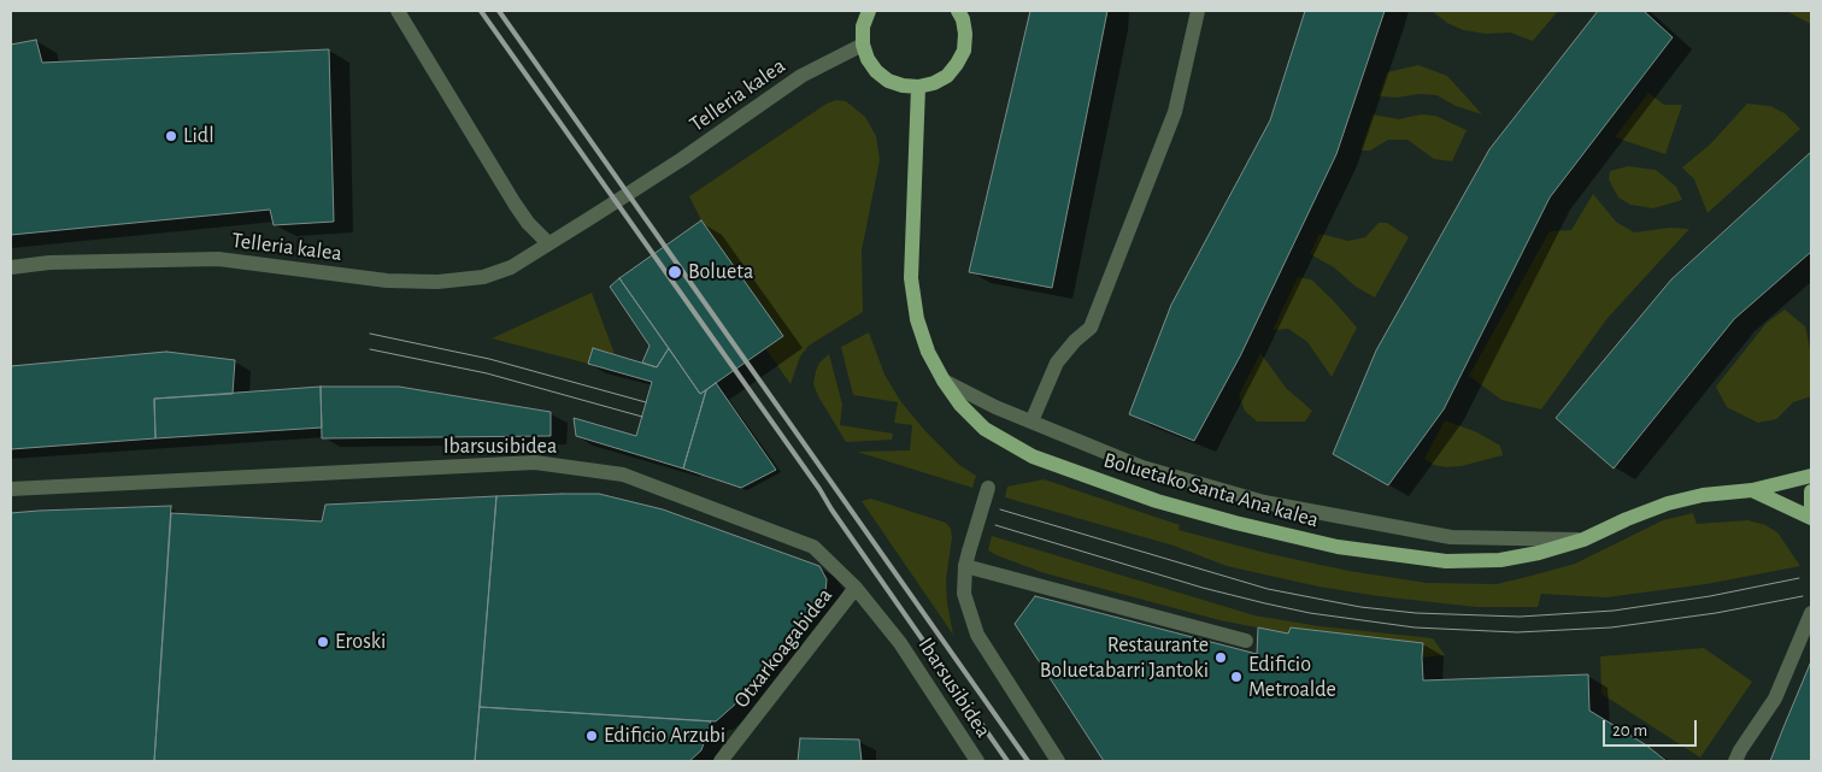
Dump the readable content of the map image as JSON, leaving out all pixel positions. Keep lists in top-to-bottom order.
{
  "streets": {
    "main road": ["Boluetako Santa Ana kalea"],
    "street": ["Telleria kalea", "Ibarsusibidea", "Otxarkoagabidea"]
  },
  "crossings": [
    ["Ibarsusibidea", "Otxarkoagabidea"]
  ],
  "places": [
    "Lidl",
    "Bolueta",
    "Eroski",
    "Restaurante Boluetabarri Jantoki",
    "Edificio Metroalde",
    "Edificio Arzubi"
  ],
  "scale_bar": "20 m"
}
